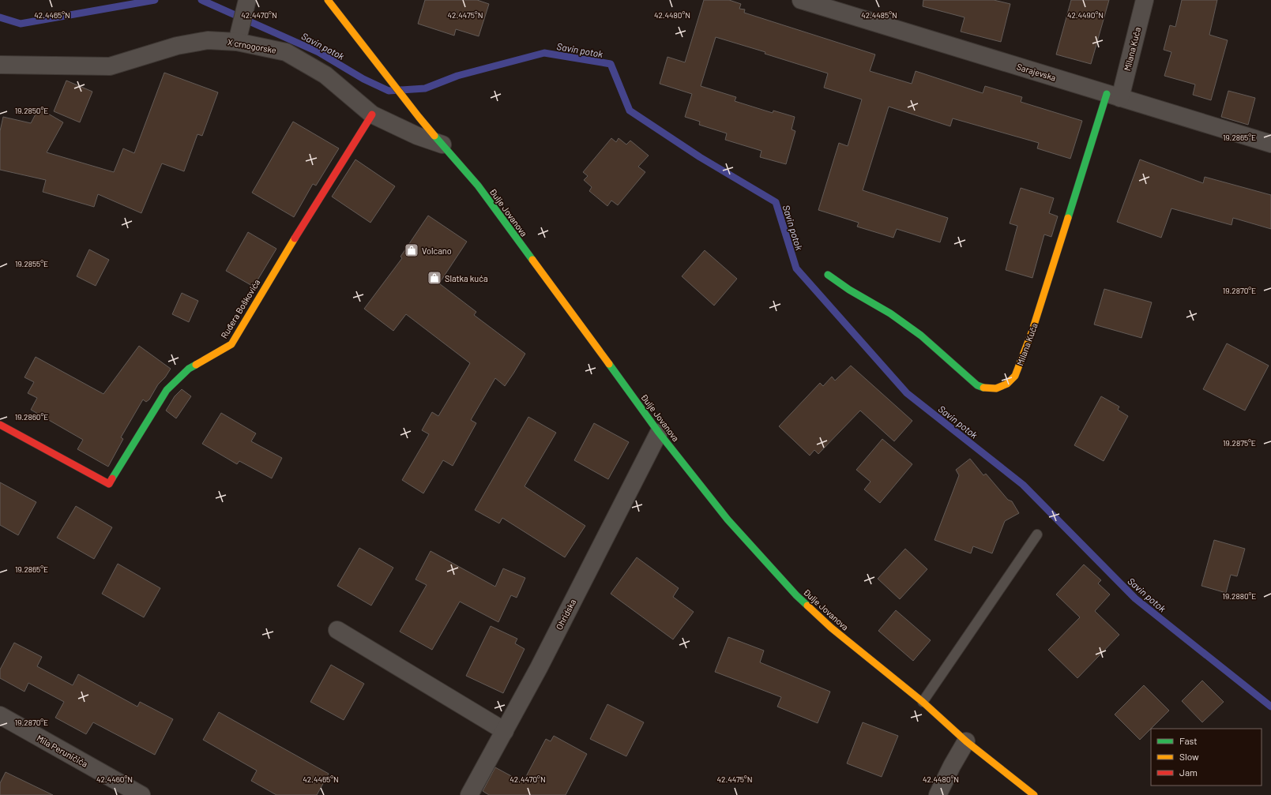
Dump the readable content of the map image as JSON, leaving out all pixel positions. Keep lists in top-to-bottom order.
{
  "streets": {
    "street": [
      "X crnogorske",
      "Milana Kuča",
      "Sarajevska",
      "Đulje Jovanova",
      "Ruđera Boškovića",
      "Ohridska",
      "Mila Peruničića"
    ]
  },
  "crossings": [
    ["X crnogorske", "Đulje Jovanova"],
    ["X crnogorske", "Ruđera Boškovića"],
    ["Milana Kuča", "Sarajevska"],
    ["Đulje Jovanova", "Ohridska"]
  ],
  "water": ["Savin potok"],
  "places": {
    "shop": ["Volcano", "Slatka kuća"]
  },
  "legend": ["Fast", "Slow", "Jam"],
  "coordinates": [
    "42.4490°N",
    "42.4465°N",
    "42.4470°N",
    "42.4475°N",
    "42.4480°N",
    "42.4485°N",
    "19.2850°E",
    "19.2865°E",
    "19.2855°E",
    "19.2870°E",
    "19.2860°E",
    "19.2875°E",
    "19.2880°E",
    "42.4460°N"
  ]
}
